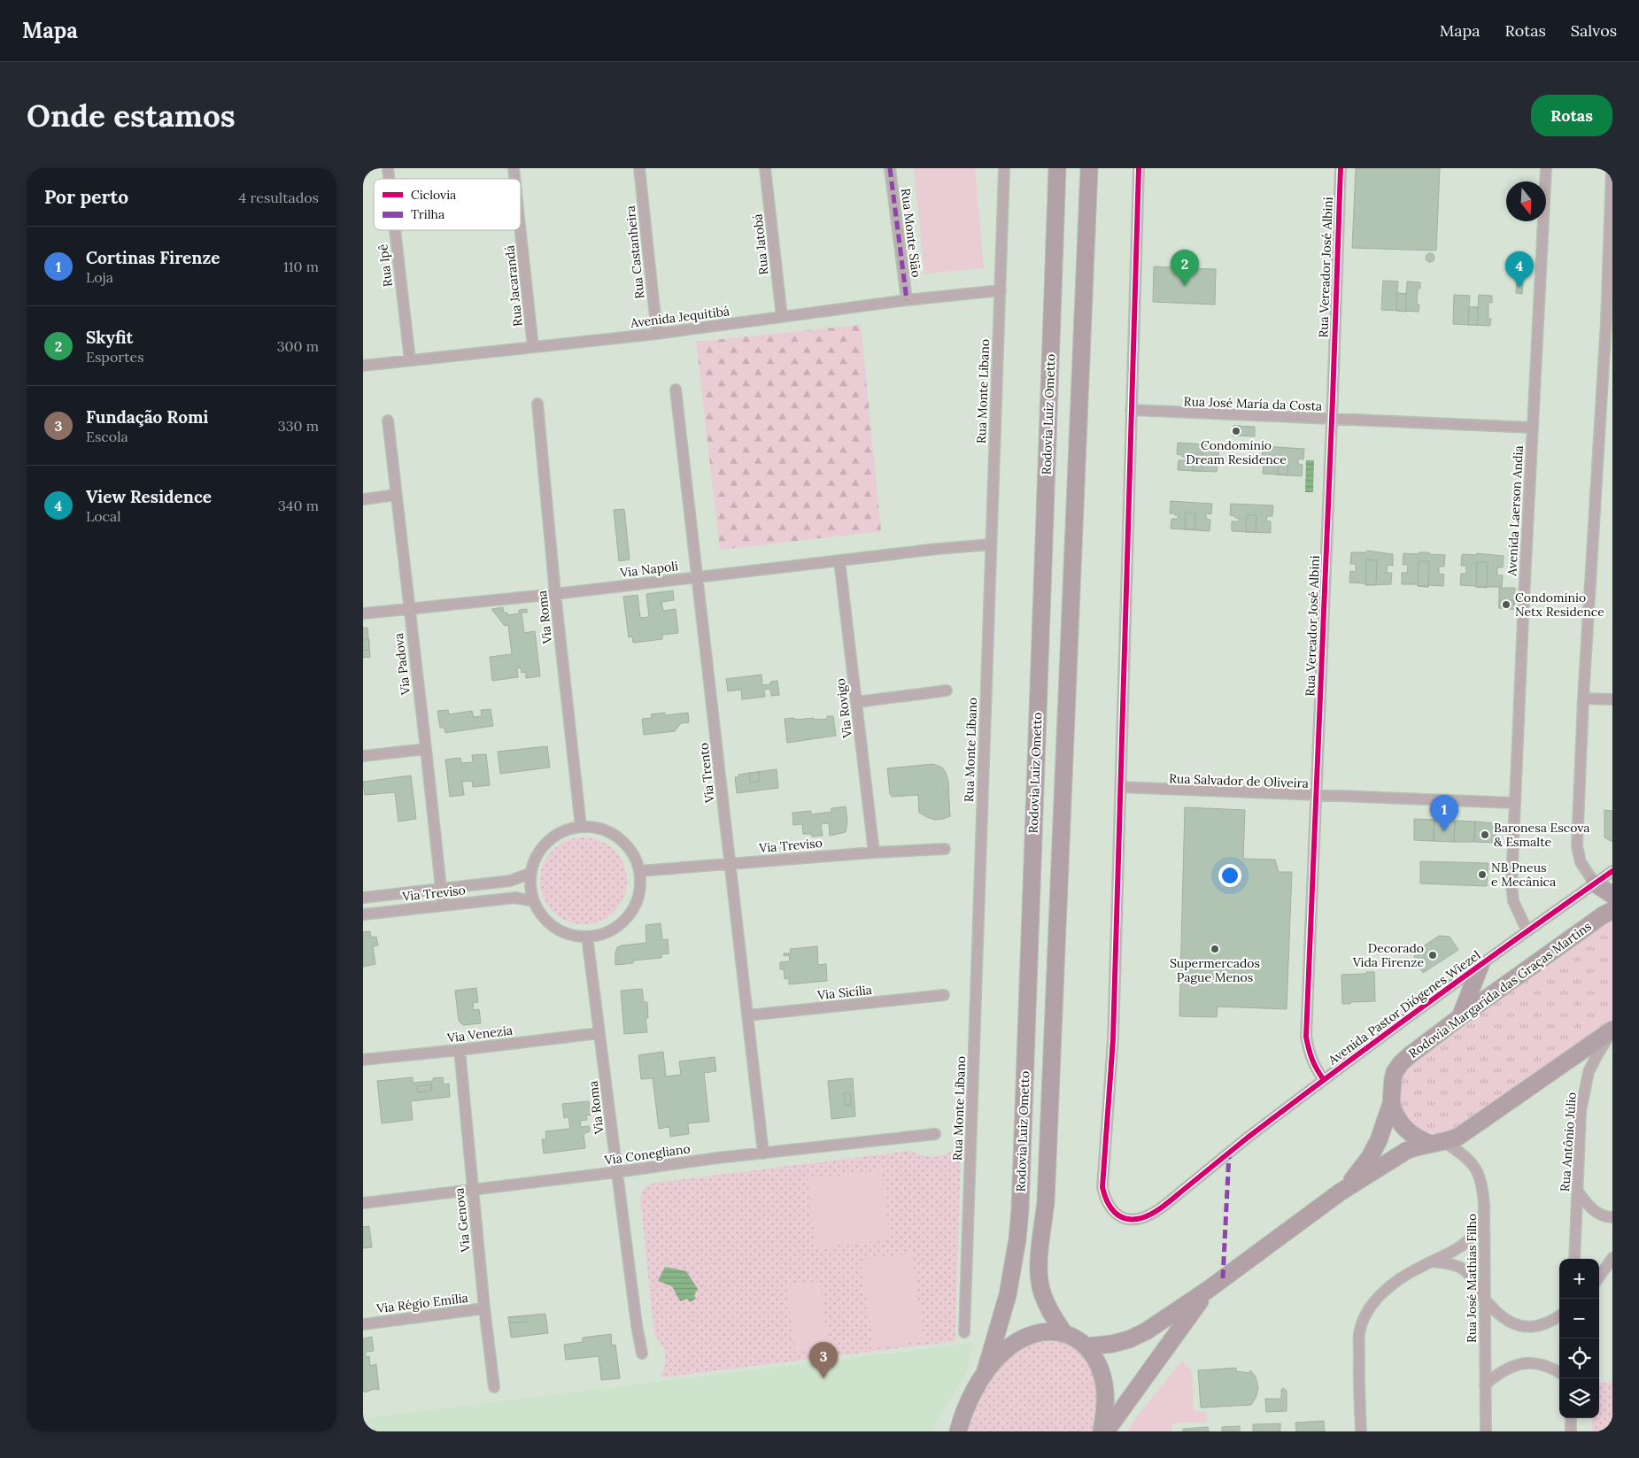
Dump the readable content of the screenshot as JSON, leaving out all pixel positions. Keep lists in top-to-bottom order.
{
  "streets": {
    "main road": ["Rodovia Luiz Ometto", "Rodovia Margarida das Graças Martins"],
    "street": [
      "Rua Monte Sião",
      "Rua Jatobá",
      "Rua Castanheira",
      "Rua Ipê",
      "Rua Vereador José Albini",
      "Rua Jacarandá",
      "Avenida Jequitibá",
      "Rua Monte Líbano",
      "Rua José María da Costa",
      "Avenida Laerson Andia",
      "Via Napoli",
      "Via Roma",
      "Via Padova",
      "Via Rovigo",
      "Via Trento",
      "Rua Salvador de Oliveira",
      "Via Treviso",
      "Via Sicília",
      "Avenida Pastor Diógenes Wiezel",
      "Via Venezia",
      "Rua Antônio Júlio",
      "Via Conegliano",
      "Via Genova",
      "Rua José Mathias Filho",
      "Via Régio Emília"
    ]
  },
  "crossings": [
    ["Rua Monte Sião", "Avenida Jequitibá"],
    ["Rua Jatobá", "Avenida Jequitibá"],
    ["Rua Castanheira", "Avenida Jequitibá"],
    ["Rua Ipê", "Avenida Jequitibá"],
    ["Rua Vereador José Albini", "Rua José María da Costa"],
    ["Rua Vereador José Albini", "Rua Salvador de Oliveira"],
    ["Rua Vereador José Albini", "Avenida Pastor Diógenes Wiezel"],
    ["Rua Jacarandá", "Avenida Jequitibá"],
    ["Avenida Jequitibá", "Rua Monte Líbano"],
    ["Rua Monte Líbano", "Via Napoli"],
    ["Rua José María da Costa", "Avenida Laerson Andia"],
    ["Avenida Laerson Andia", "Rua Salvador de Oliveira"],
    ["Avenida Laerson Andia", "Avenida Pastor Diógenes Wiezel"],
    ["Via Napoli", "Via Roma"],
    ["Via Napoli", "Via Padova"],
    ["Via Napoli", "Via Rovigo"],
    ["Via Napoli", "Via Trento"],
    ["Via Roma", "Via Treviso"],
    ["Via Roma", "Via Venezia"],
    ["Via Roma", "Via Conegliano"],
    ["Via Padova", "Via Treviso"],
    ["Via Rovigo", "Via Treviso"],
    ["Via Trento", "Via Treviso"],
    ["Via Trento", "Via Sicília"],
    ["Via Trento", "Via Conegliano"],
    ["Rua Salvador de Oliveira", "Avenida Pastor Diógenes Wiezel"],
    ["Rodovia Margarida das Graças Martins", "Rua Antônio Júlio"],
    ["Rodovia Margarida das Graças Martins", "Rua José Mathias Filho"],
    ["Via Venezia", "Via Genova"],
    ["Via Conegliano", "Via Genova"],
    ["Via Genova", "Via Régio Emília"]
  ],
  "places": [
    "Condomínio Dream Residence",
    "Condomínio Netx Residence",
    "Baronesa Escova & Esmalte",
    "NB Pneus e Mecânica",
    "Supermercados Pague Menos",
    "Decorado Vida Firenze"
  ],
  "legend": ["Ciclovia", "Trilha"],
  "north": "bottom",
  "page": {
    "header": "Mapa",
    "nav": ["Mapa", "Rotas", "Salvos"],
    "buttons": "Rotas",
    "title": "Onde estamos",
    "heading": ["Por perto", "4 resultados"],
    "list": [
      {
        "mark": "1",
        "name": "Cortinas Firenze",
        "note": "Loja",
        "value": "110 m"
      },
      {
        "mark": "2",
        "name": "Skyfit",
        "note": "Esportes",
        "value": "300 m"
      },
      {
        "mark": "3",
        "name": "Fundação Romi",
        "note": "Escola",
        "value": "330 m"
      },
      {
        "mark": "4",
        "name": "View Residence",
        "note": "Local",
        "value": "340 m"
      }
    ],
    "pins": [
      "2",
      "4",
      "1",
      "3"
    ],
    "map_buttons": ["+", "−"]
  }
}
